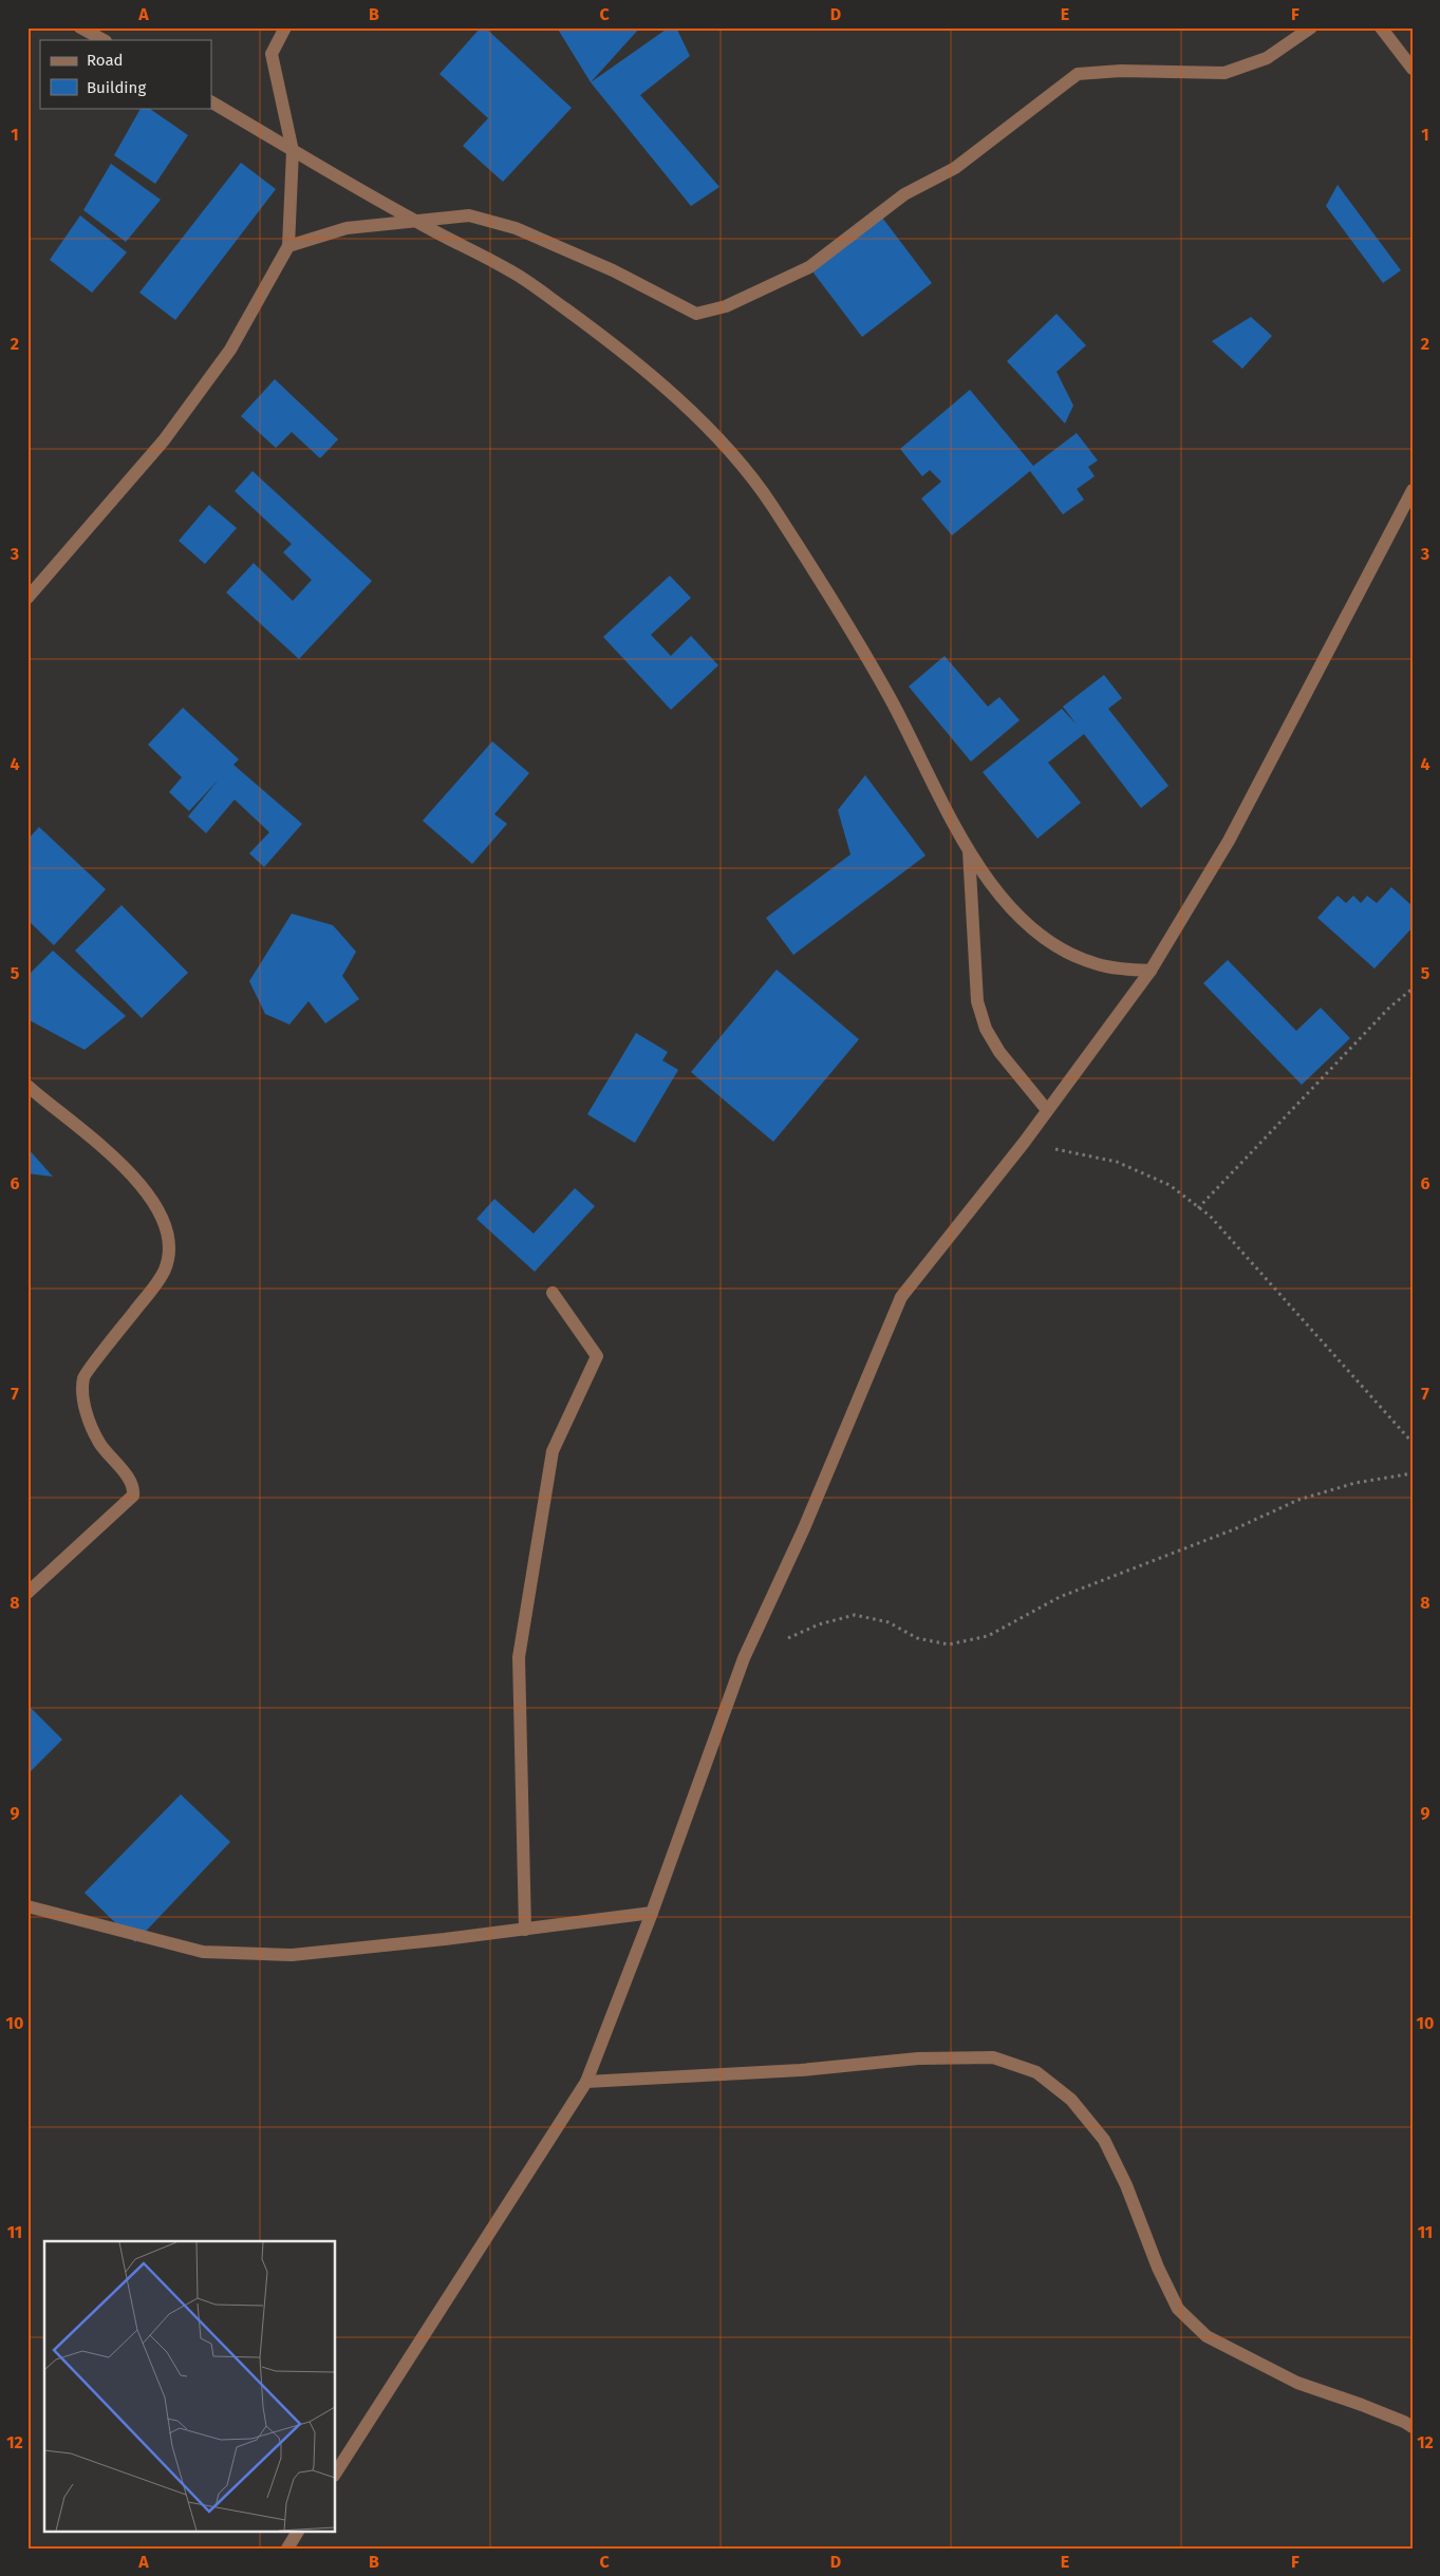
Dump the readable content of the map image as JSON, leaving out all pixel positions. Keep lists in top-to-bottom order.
{
  "legend": ["Road", "Building"],
  "grid": {
    "columns": [
      "A",
      "B",
      "C",
      "D",
      "E",
      "F"
    ],
    "rows": [
      "1",
      "2",
      "3",
      "4",
      "5",
      "6",
      "7",
      "8",
      "9",
      "10",
      "11",
      "12"
    ]
  }
}
